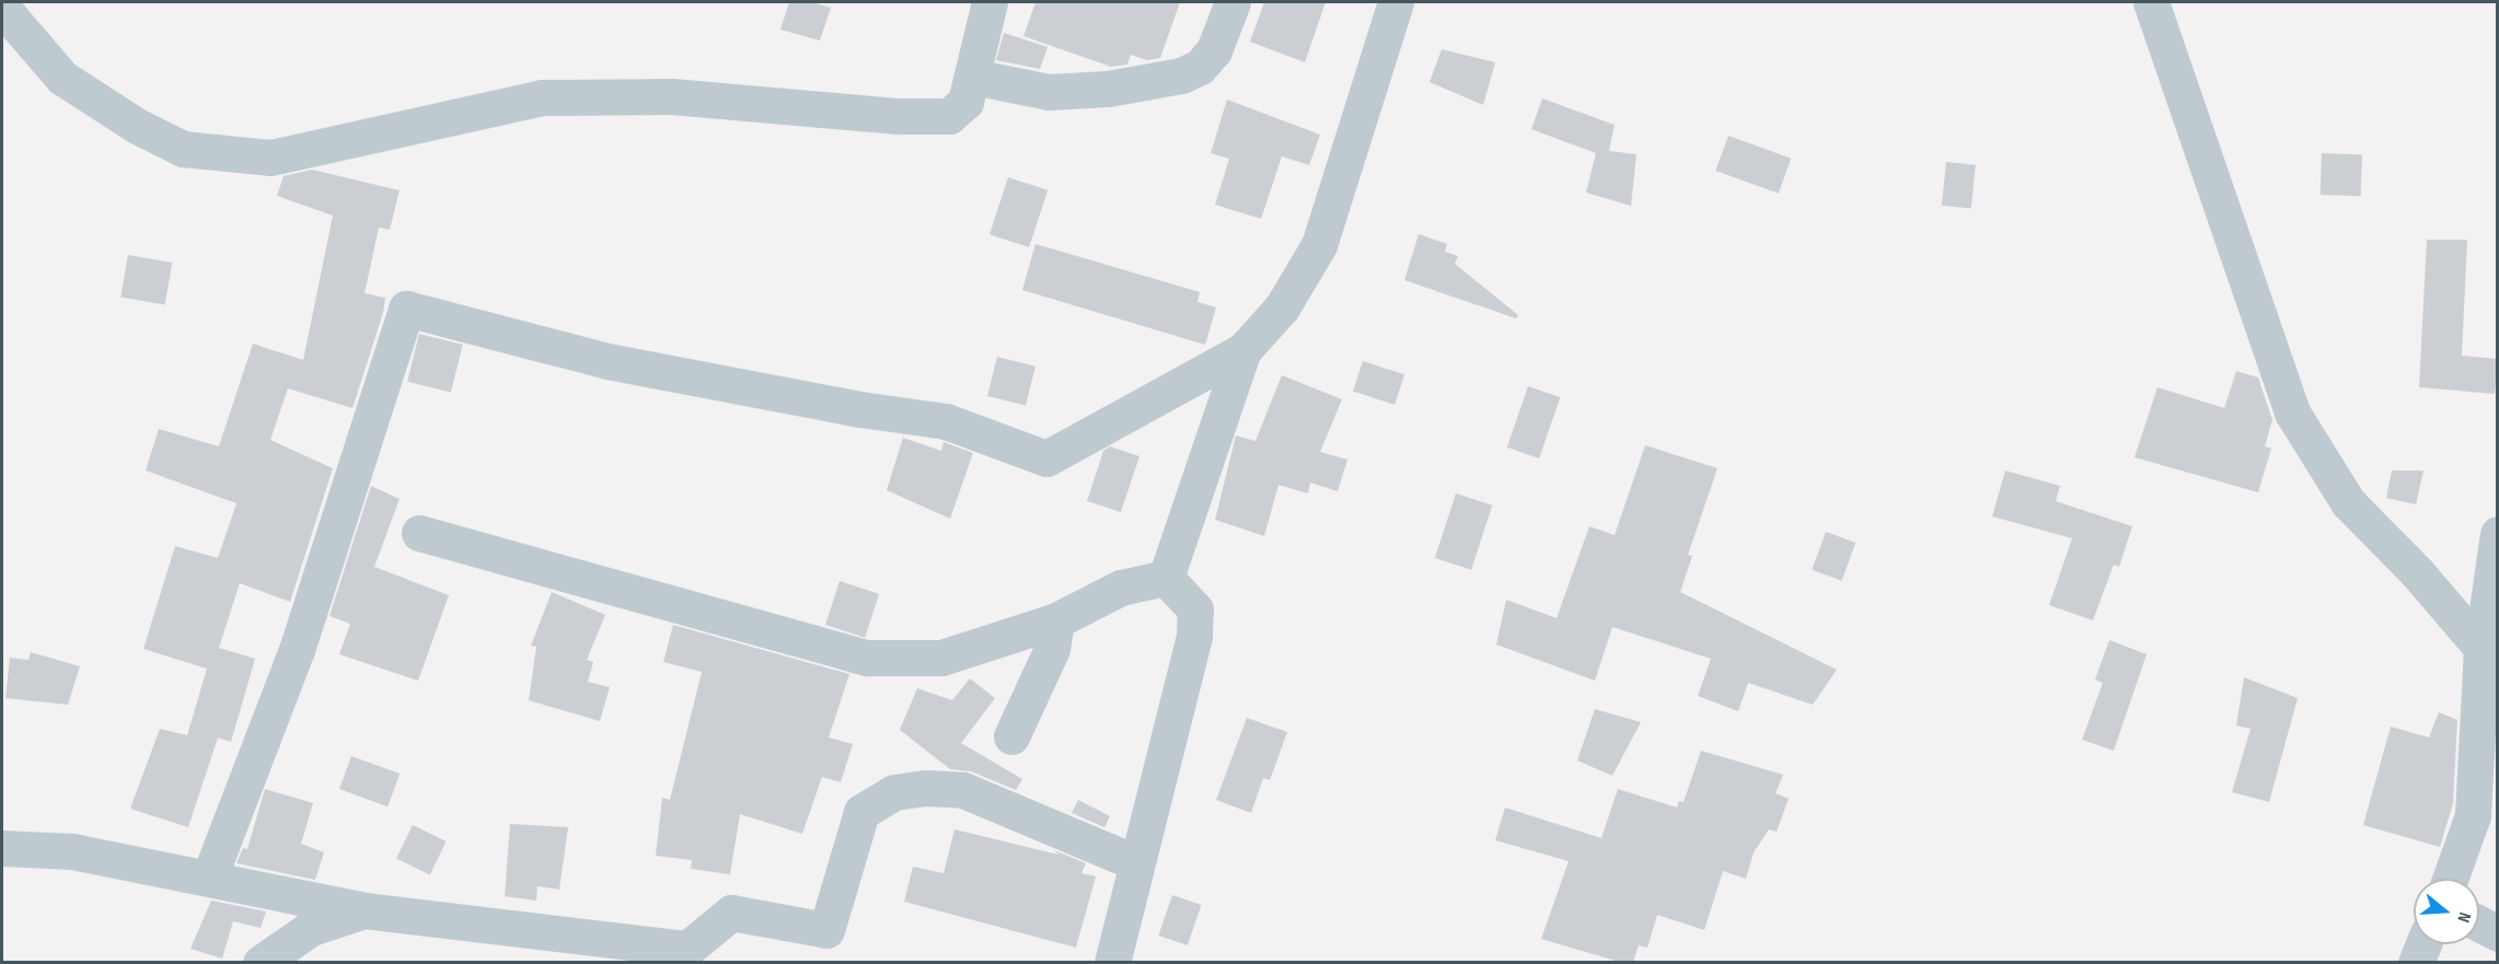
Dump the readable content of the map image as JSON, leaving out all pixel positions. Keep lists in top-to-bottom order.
{
  "north": "right"
}
